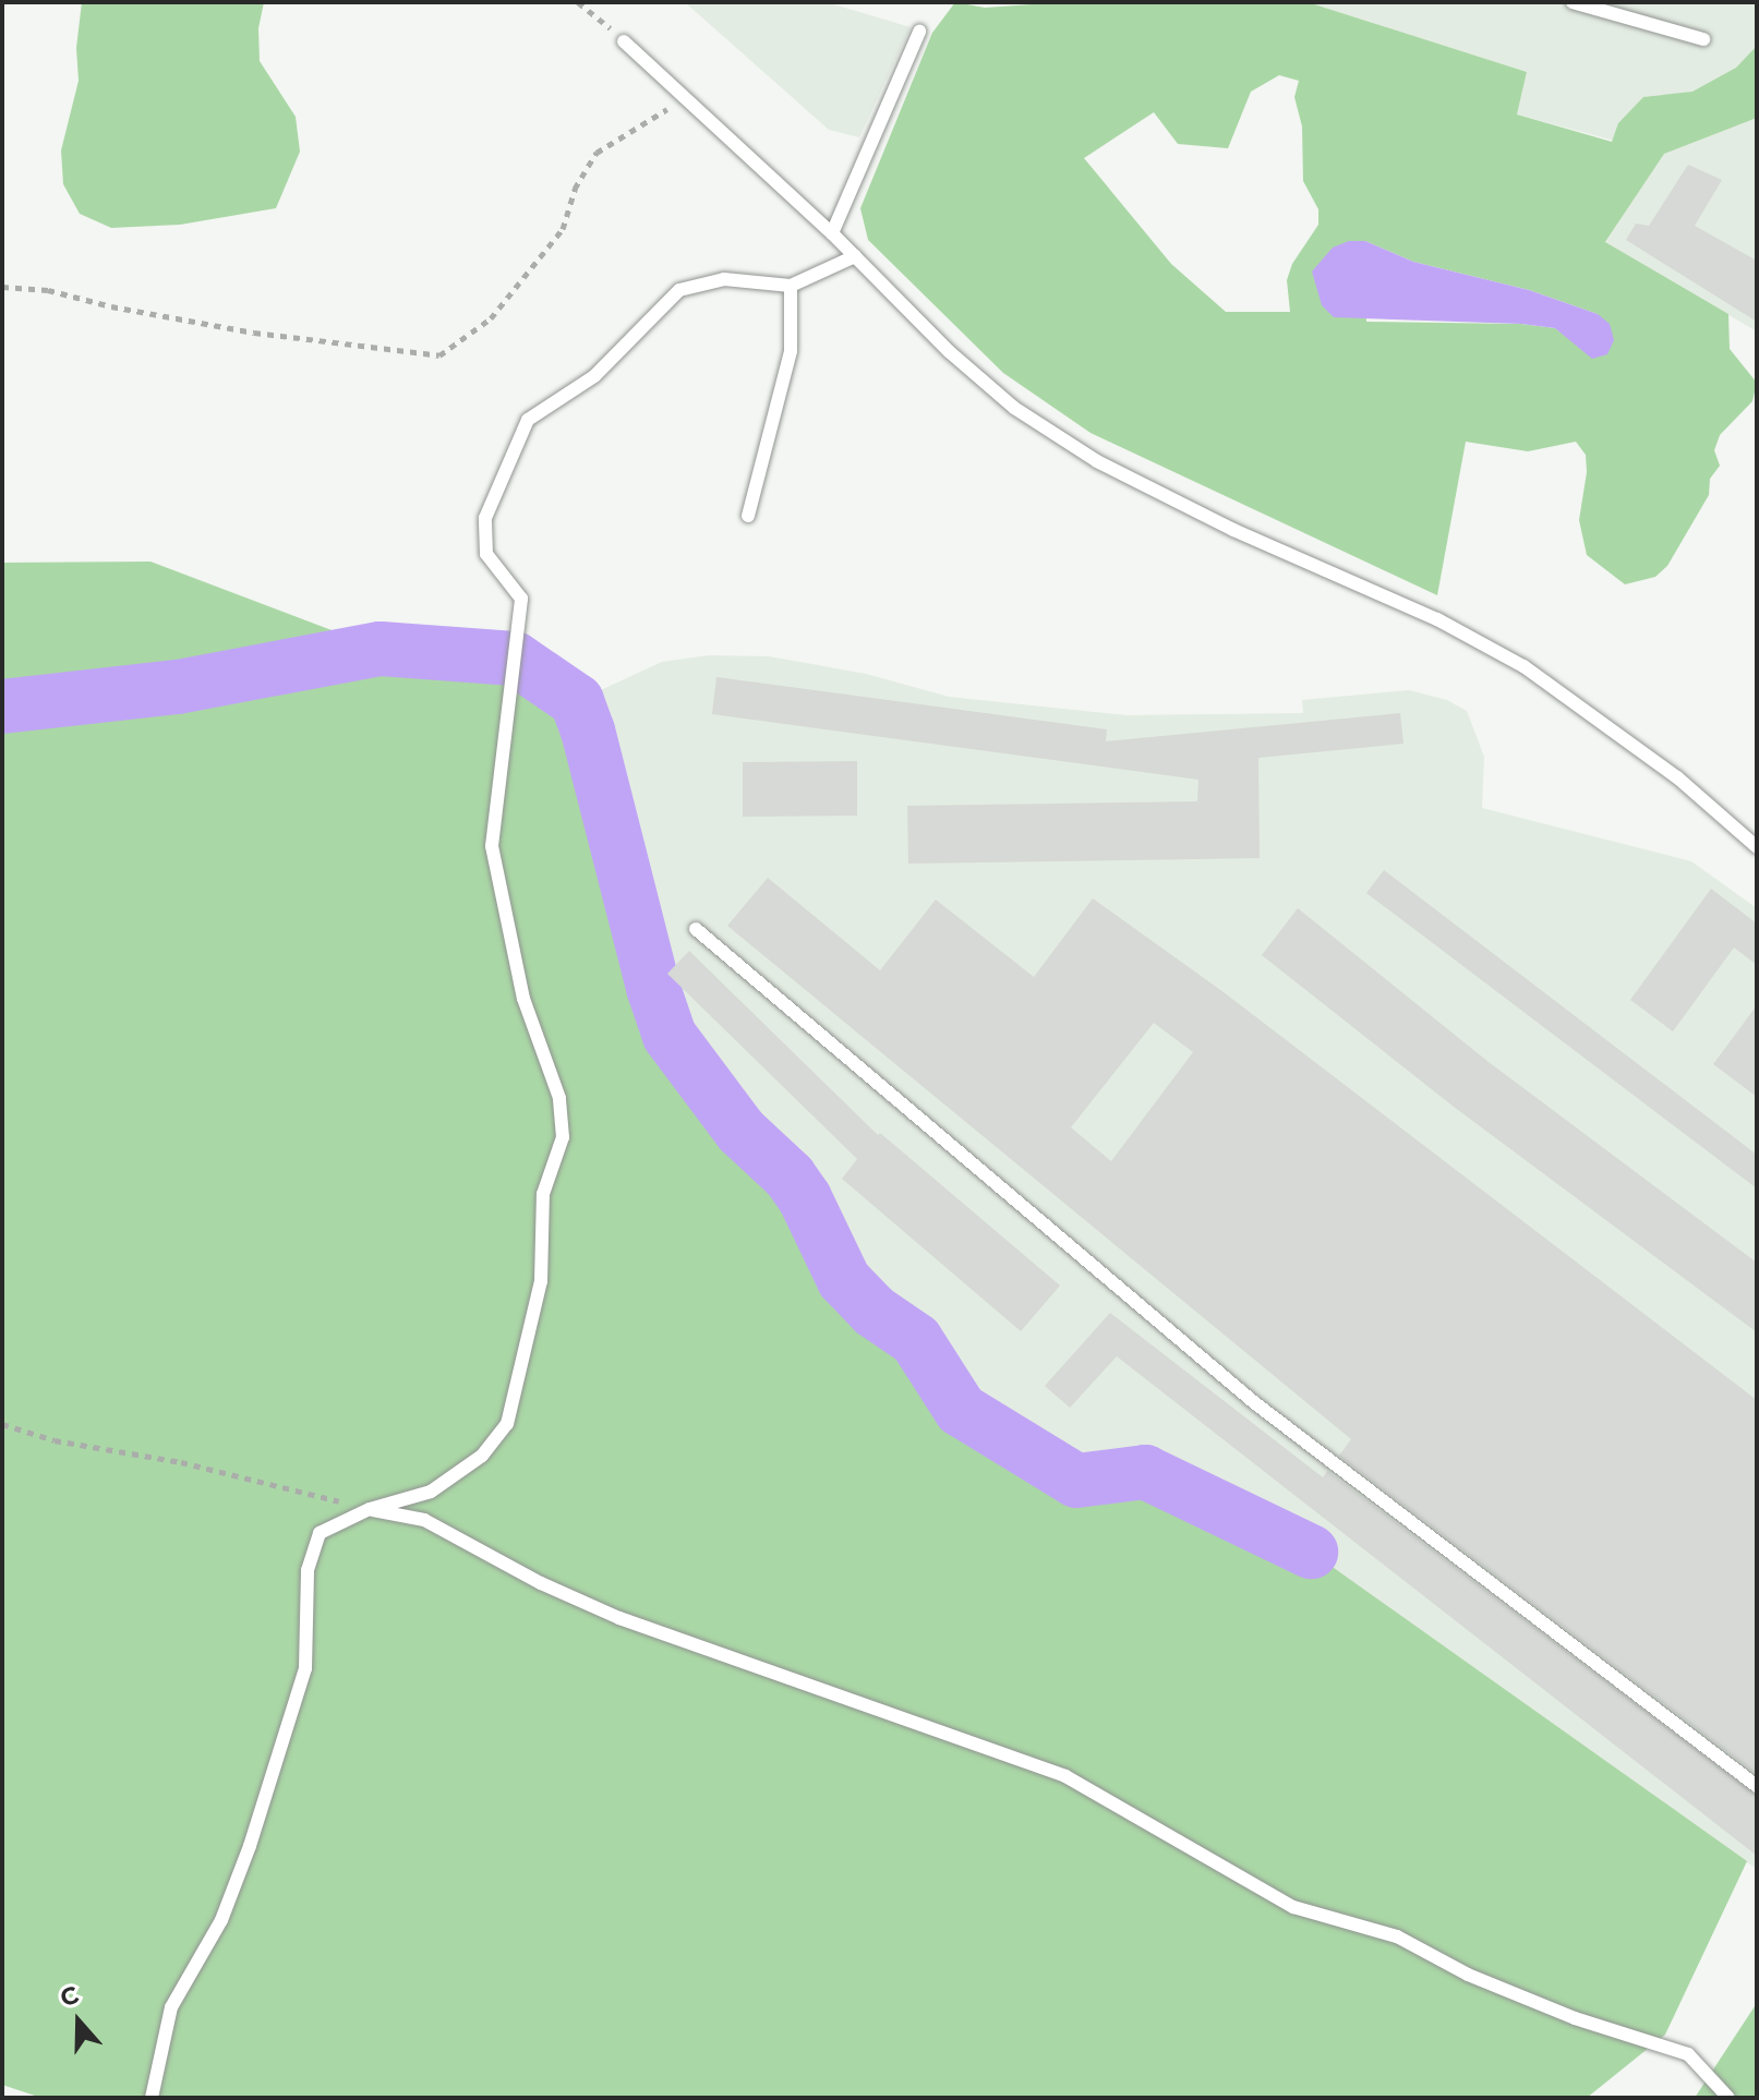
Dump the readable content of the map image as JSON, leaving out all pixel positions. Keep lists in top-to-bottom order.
{
  "north": "top"
}
